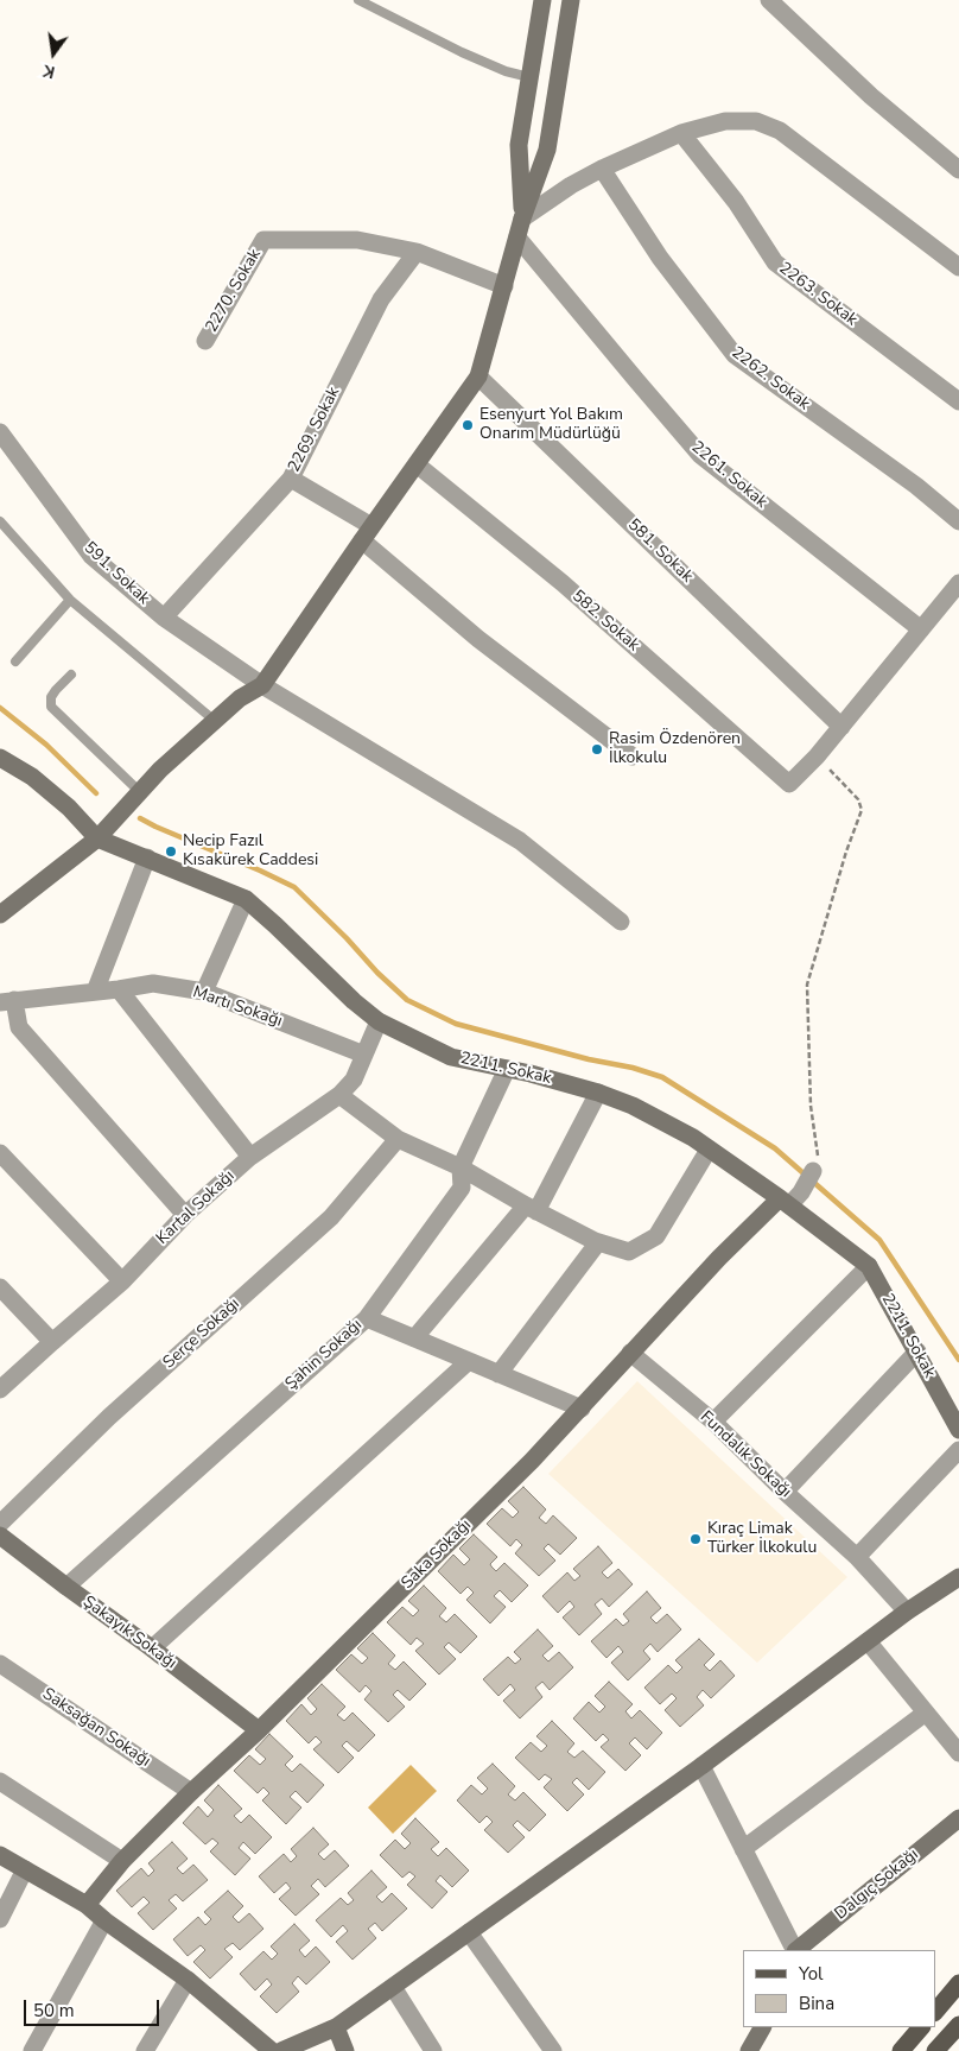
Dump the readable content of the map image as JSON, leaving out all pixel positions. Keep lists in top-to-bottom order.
{
  "streets": {
    "street": [
      "2270. Sokak",
      "2263. Sokak",
      "2262. Sokak",
      "2269. Sokak",
      "2261. Sokak",
      "581. Sokak",
      "591. Sokak",
      "582. Sokak",
      "Martı Sokağı",
      "2211. Sokak",
      "Kartal Sokağı",
      "Serçe Sokağı",
      "Şahin Sokağı",
      "Fundalık Sokağı",
      "Saka Sokağı",
      "Şakayık Sokağı",
      "Saksağan Sokağı",
      "Dalgıç Sokağı"
    ]
  },
  "crossings": [
    ["2270. Sokak", "2269. Sokak"],
    ["2269. Sokak", "591. Sokak"],
    ["Martı Sokağı", "Kartal Sokağı"],
    ["2211. Sokak", "Kartal Sokağı"],
    ["2211. Sokak", "Şahin Sokağı"],
    ["2211. Sokak", "Saka Sokağı"],
    ["Şahin Sokağı", "Şakayık Sokağı"],
    ["Fundalık Sokağı", "Saka Sokağı"],
    ["Saka Sokağı", "Şakayık Sokağı"],
    ["Saka Sokağı", "Saksağan Sokağı"]
  ],
  "places": [
    "Esenyurt Yol Bakım Onarım Müdürlüğü",
    "Rasim Özdenören İlkokulu",
    "Necip Fazıl Kısakürek Caddesi",
    "Kıraç Limak Türker İlkokulu"
  ],
  "legend": ["Yol", "Bina"],
  "scale_bar": "50 m",
  "north": "bottom"
}
